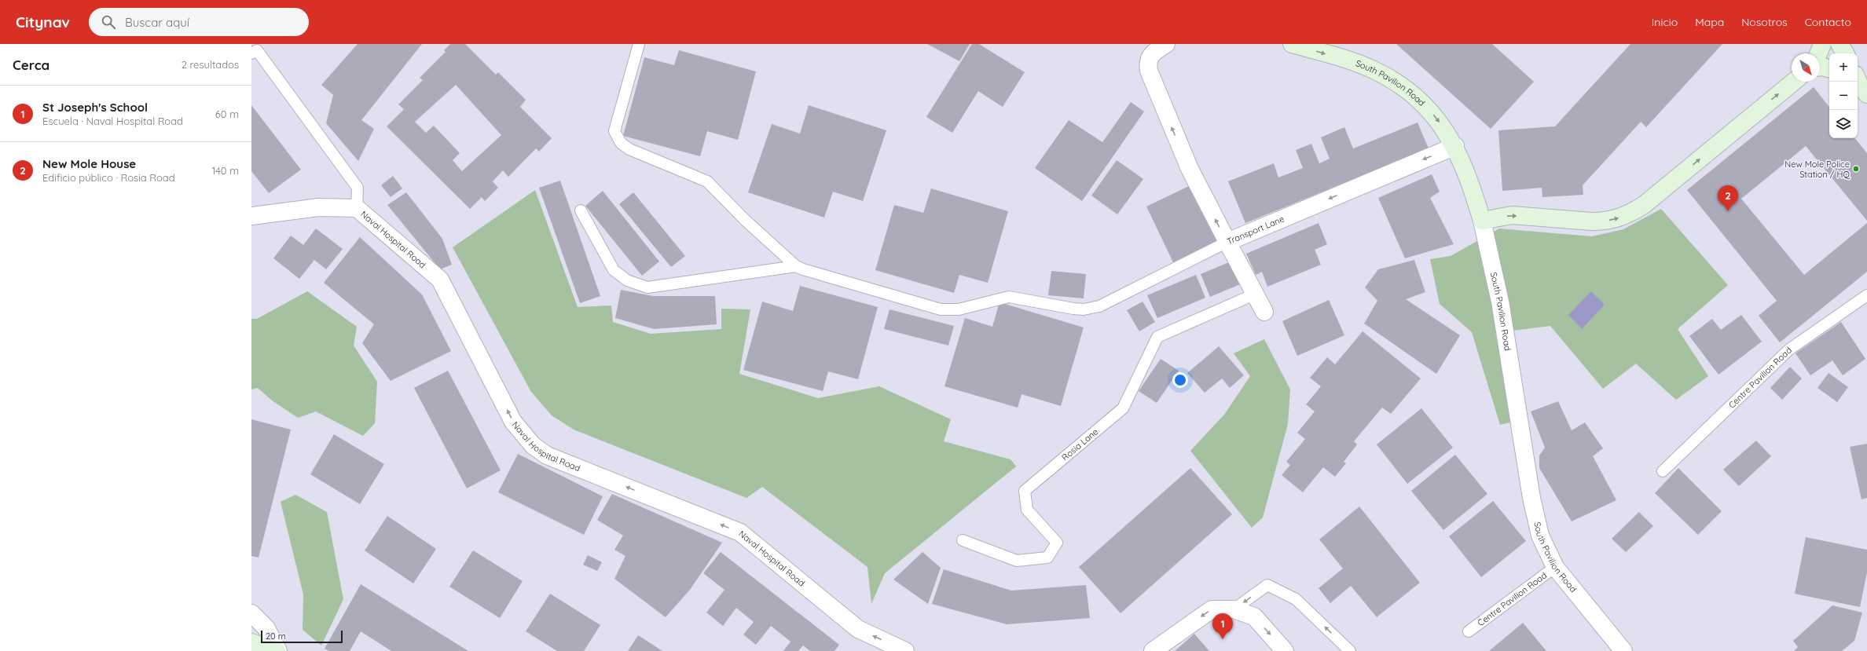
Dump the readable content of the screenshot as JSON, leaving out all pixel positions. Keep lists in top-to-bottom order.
{
  "streets": {
    "main road": ["South Pavilion Road"],
    "street": ["Transport Lane", "Naval Hospital Road"],
    "lane": ["Centre Pavilion Road", "Rosia Lane"]
  },
  "crossings": [
    ["South Pavilion Road", "Transport Lane"],
    ["South Pavilion Road", "Centre Pavilion Road"]
  ],
  "one_way": ["Naval Hospital Road"],
  "places": ["New Mole Police Station / HQ"],
  "scale_bar": "20 m",
  "north": "bottom right",
  "page": {
    "header": "Citynav",
    "search": "Buscar aquí",
    "nav": [
      "Inicio",
      "Mapa",
      "Nosotros",
      "Contacto"
    ],
    "heading": ["Cerca", "2 resultados"],
    "map_buttons": ["+", "−"],
    "list": [
      {
        "mark": "1",
        "name": "St Joseph's School",
        "note": "Escuela · Naval Hospital Road",
        "value": "60 m"
      },
      {
        "mark": "2",
        "name": "New Mole House",
        "note": "Edificio público · Rosia Road",
        "value": "140 m"
      }
    ],
    "pins": ["2", "1"],
    "scale": "20 m"
  }
}
